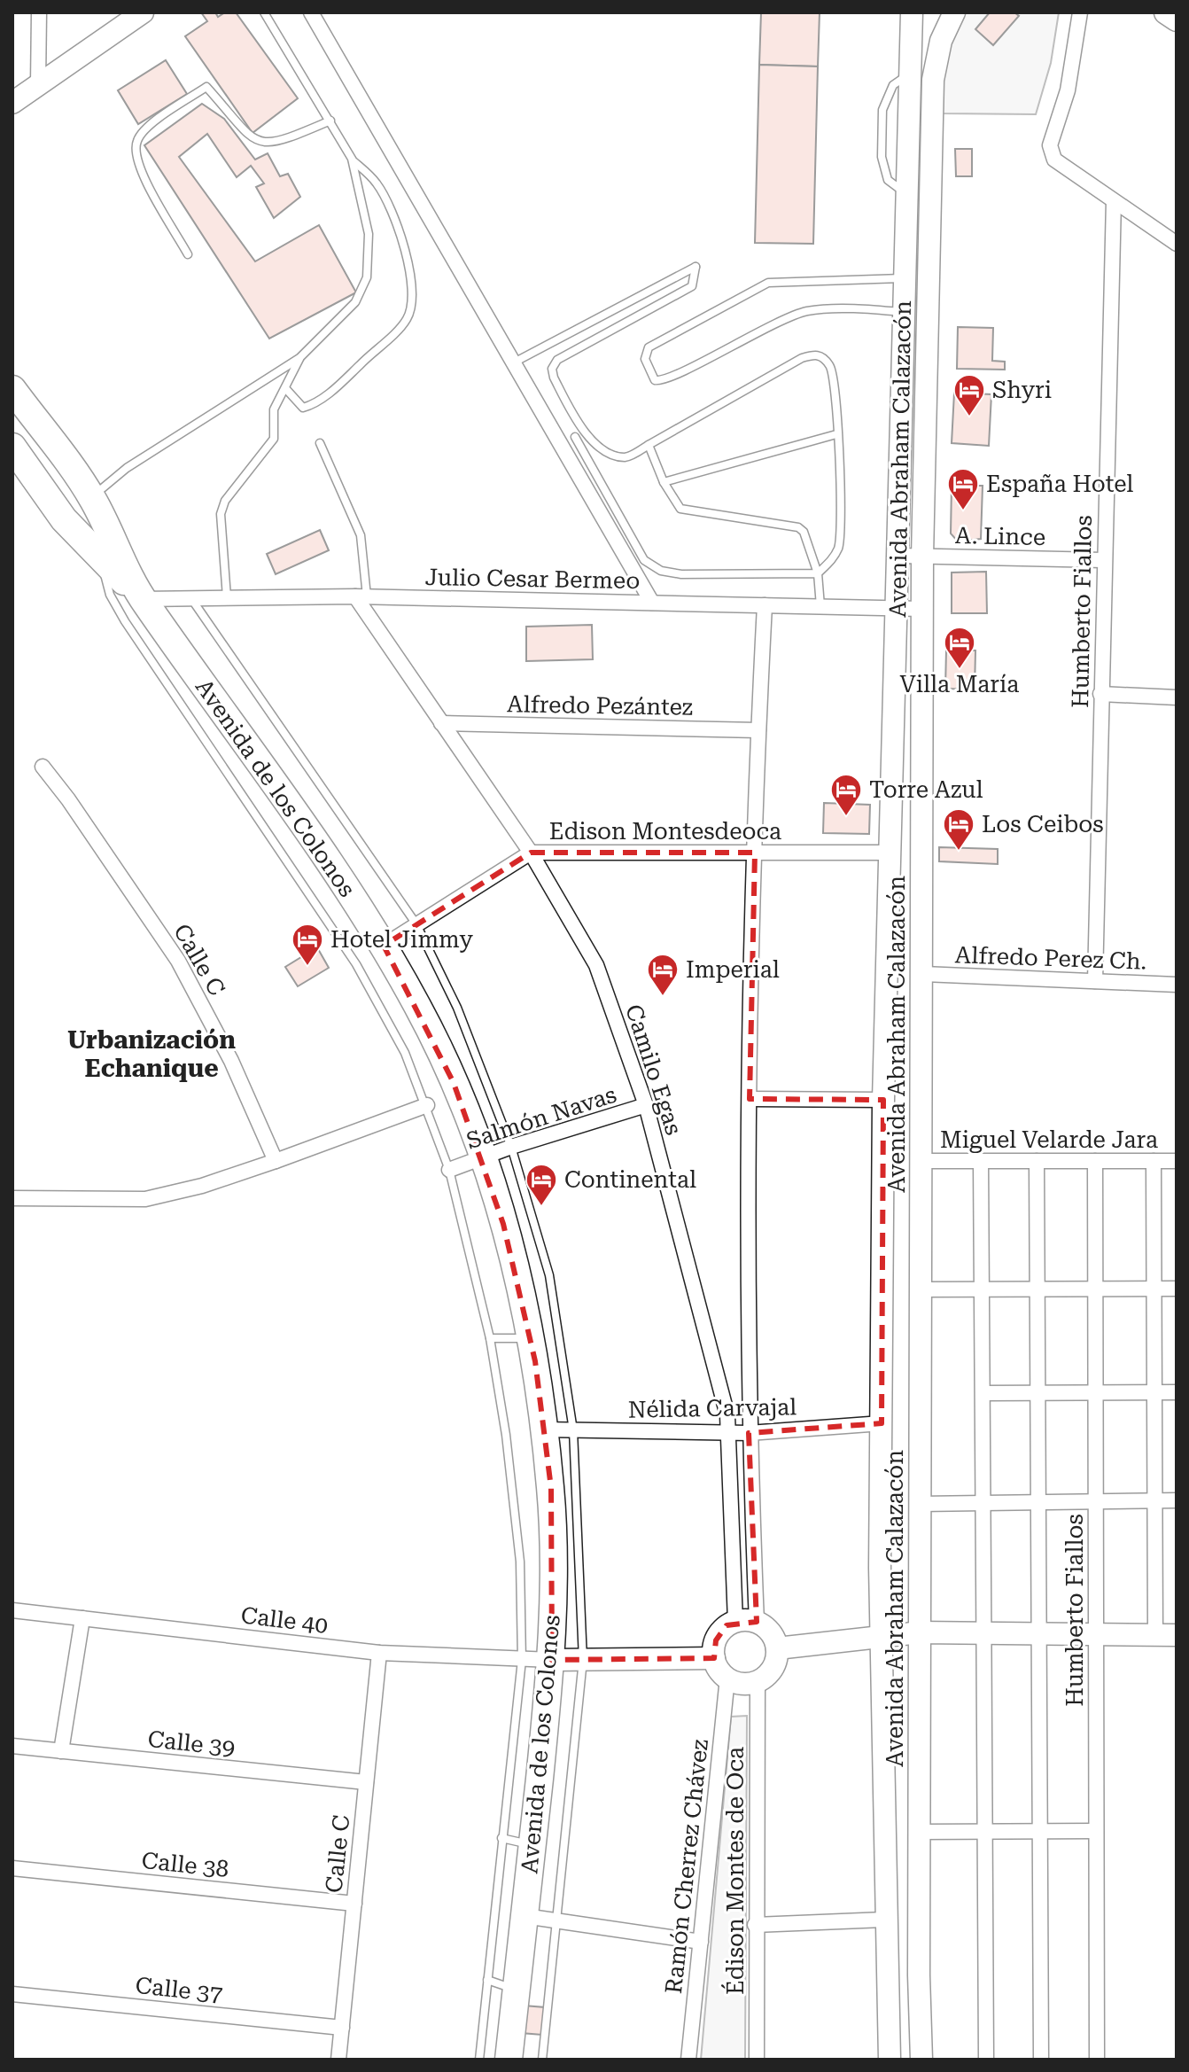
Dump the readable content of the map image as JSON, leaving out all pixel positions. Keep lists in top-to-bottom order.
{
  "streets": {
    "highway": ["Avenida de los Colonos"],
    "main road": ["Avenida Abraham Calazacón"],
    "street": [
      "A. Lince",
      "Julio Cesar Bermeo",
      "Humberto Fiallos",
      "Alfredo Pezántez",
      "Edison Montesdeoca",
      "Alfredo Perez Ch.",
      "Calle C",
      "Camilo Egas",
      "Salmón Navas",
      "Miguel Velarde Jara",
      "Nélida Carvajal",
      "Calle 40",
      "Calle 39",
      "Calle 38",
      "Ramón Cherrez Chávez",
      "Édison Montes de Oca",
      "Calle 37"
    ]
  },
  "crossings": [
    ["Avenida Abraham Calazacón", "A. Lince"],
    ["Avenida Abraham Calazacón", "Julio Cesar Bermeo"],
    ["Avenida Abraham Calazacón", "Edison Montesdeoca"],
    ["Avenida Abraham Calazacón", "Alfredo Perez Ch."],
    ["Avenida Abraham Calazacón", "Miguel Velarde Jara"],
    ["Avenida Abraham Calazacón", "Nélida Carvajal"],
    ["A. Lince", "Humberto Fiallos"],
    ["Julio Cesar Bermeo", "Avenida de los Colonos"],
    ["Julio Cesar Bermeo", "Camilo Egas"],
    ["Humberto Fiallos", "Alfredo Perez Ch."],
    ["Humberto Fiallos", "Miguel Velarde Jara"],
    ["Alfredo Pezántez", "Camilo Egas"],
    ["Avenida de los Colonos", "Edison Montesdeoca"],
    ["Avenida de los Colonos", "Salmón Navas"],
    ["Avenida de los Colonos", "Nélida Carvajal"],
    ["Avenida de los Colonos", "Calle 40"],
    ["Edison Montesdeoca", "Camilo Egas"],
    ["Calle C", "Calle 40"],
    ["Calle C", "Calle 39"],
    ["Calle C", "Calle 38"],
    ["Calle C", "Calle 37"],
    ["Camilo Egas", "Salmón Navas"],
    ["Camilo Egas", "Nélida Carvajal"],
    ["Camilo Egas", "Ramón Cherrez Chávez"],
    ["Camilo Egas", "Édison Montes de Oca"],
    ["Ramón Cherrez Chávez", "Édison Montes de Oca"]
  ],
  "districts": ["Urbanización Echanique"],
  "places": {
    "hotel": [
      "Shyri",
      "España Hotel",
      "Villa María",
      "Torre Azul",
      "Los Ceibos",
      "Hotel Jimmy",
      "Imperial",
      "Continental"
    ]
  }
}
